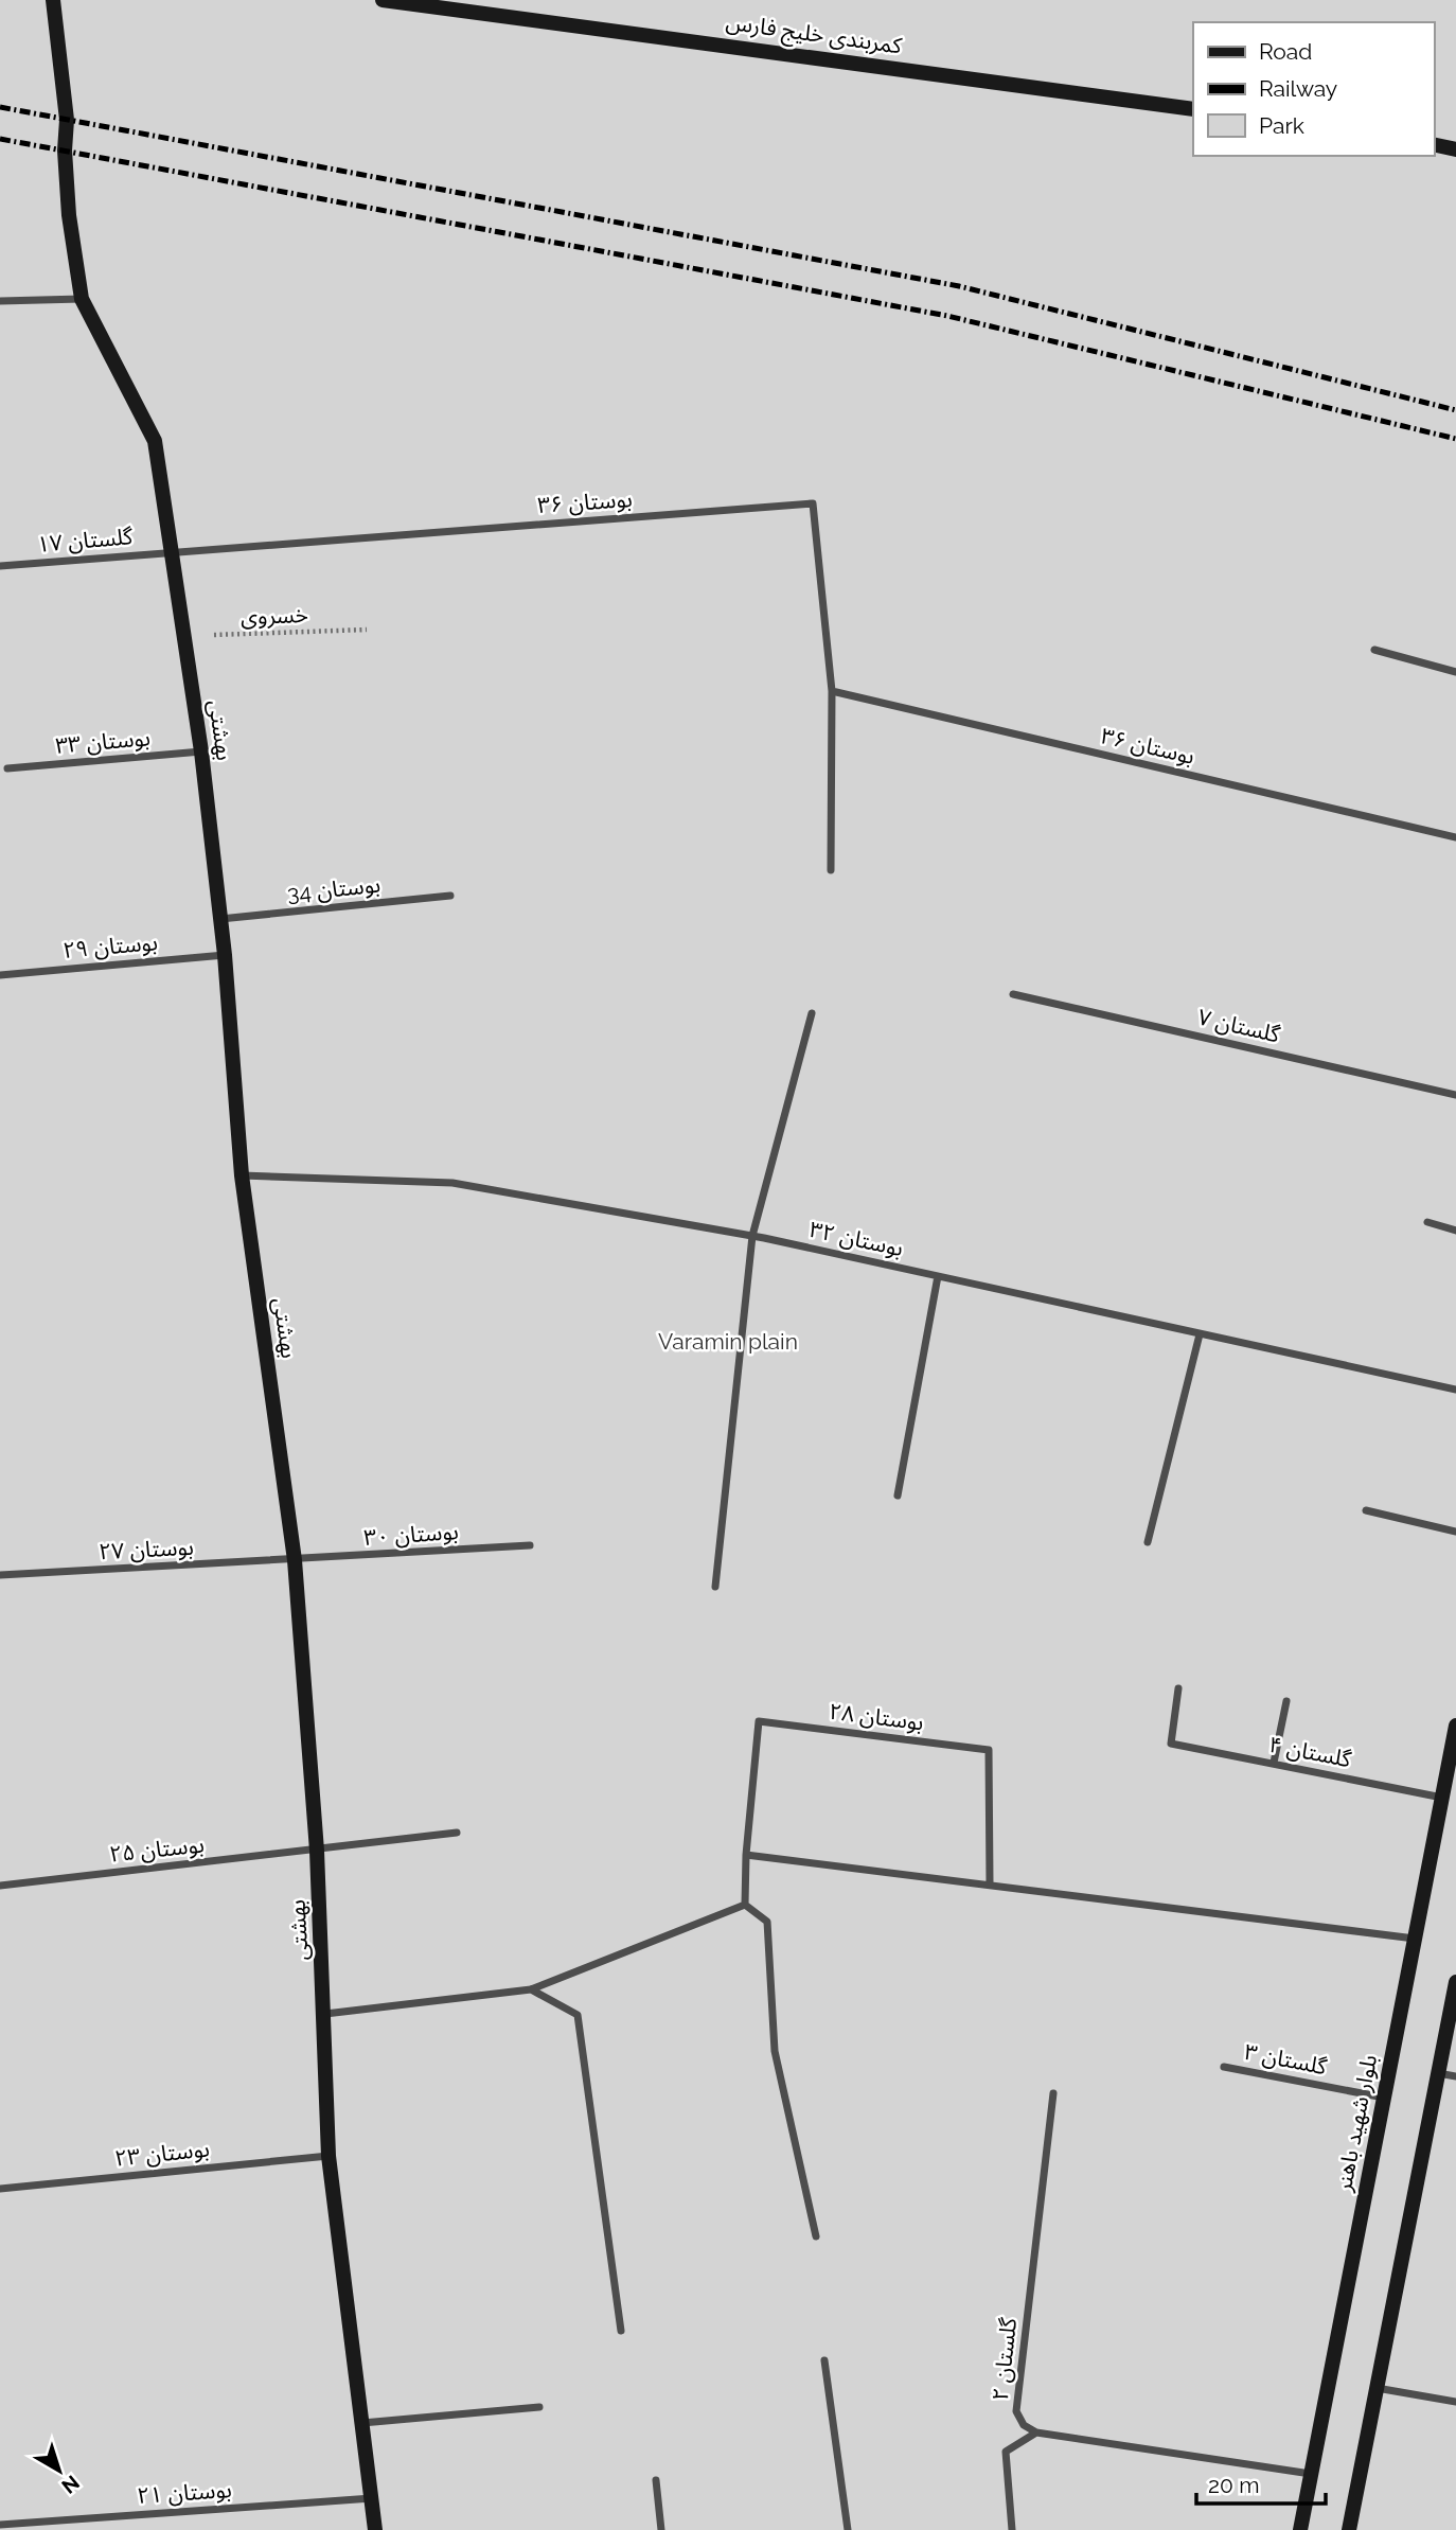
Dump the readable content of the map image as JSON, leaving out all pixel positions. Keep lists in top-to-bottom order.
{
  "streets": {
    "street": [
      "کمربندی خلیج فارس",
      "بوستان ۳۶",
      "گلستان ۱۷",
      "بهشتی",
      "بوستان ۳۳",
      "بوستان 34",
      "بوستان ۲۹",
      "گلستان ۷",
      "بوستان ۳۲",
      "بوستان ۳۰",
      "بوستان ۲۷",
      "بوستان ۲۸",
      "گلستان ۴",
      "بوستان ۲۵",
      "گلستان ۳",
      "بلوار شهید باهنر",
      "بوستان ۲۳",
      "گلستان ۲",
      "بوستان ۲۱"
    ],
    "path": ["خسروی"]
  },
  "crossings": [
    ["بوستان ۳۶", "گلستان ۱۷"],
    ["بوستان ۳۶", "بهشتی"],
    ["گلستان ۱۷", "بهشتی"],
    ["خسروی", "بهشتی"],
    ["بهشتی", "بوستان ۳۳"],
    ["بهشتی", "بوستان 34"],
    ["بهشتی", "بوستان ۲۹"],
    ["بهشتی", "بوستان ۳۲"],
    ["بهشتی", "بوستان ۳۰"],
    ["بهشتی", "بوستان ۲۷"],
    ["بهشتی", "بوستان ۲۵"],
    ["بهشتی", "بوستان ۲۳"],
    ["بهشتی", "بوستان ۲۱"],
    ["بوستان ۳۰", "بوستان ۲۷"],
    ["گلستان ۴", "بلوار شهید باهنر"],
    ["گلستان ۳", "بلوار شهید باهنر"]
  ],
  "parks": ["Varamin plain"],
  "legend": ["Road", "Railway", "Park"],
  "scale_bar": "20 m",
  "north": "bottom right"
}
